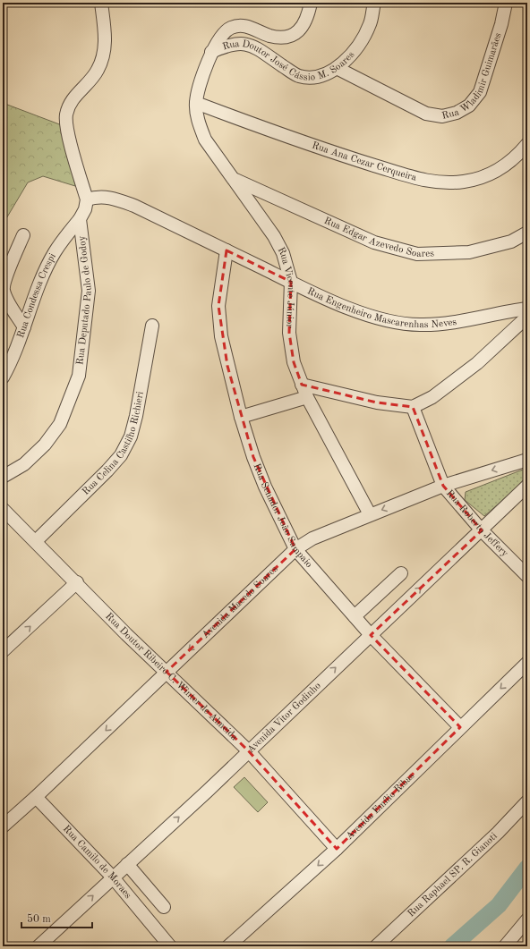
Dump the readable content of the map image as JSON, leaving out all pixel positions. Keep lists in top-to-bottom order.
{
  "streets": {
    "street": [
      "Rua Doutor José Cássio M. Soares",
      "Rua Wladimir Guimarães",
      "Rua Ana Cezar Cerqueira",
      "Rua Edgar Azevedo Soares",
      "Rua Vicente Júnior",
      "Rua Condessa Crespi",
      "Rua Deputado Paulo de Godoy",
      "Rua Engenheiro Mascarenhas Neves",
      "Rua Celina Castilho Richieri",
      "Rua Senador João Sampaio",
      "Rua Roberto Jeffery",
      "Avenida Macedo Soares",
      "Rua Doutor Ribeiro C. Winter de Almeida",
      "Avenida Vitor Godinho",
      "Avenida Emílio Ribas",
      "Rua Camilo de Moraes",
      "Rua Raphael SP. R. Gianoti"
    ]
  },
  "crossings": [
    ["Rua Doutor José Cássio M. Soares", "Rua Wladimir Guimarães"],
    ["Rua Doutor José Cássio M. Soares", "Rua Vicente Júnior"],
    ["Rua Ana Cezar Cerqueira", "Rua Vicente Júnior"],
    ["Rua Edgar Azevedo Soares", "Rua Vicente Júnior"],
    ["Rua Vicente Júnior", "Rua Engenheiro Mascarenhas Neves"],
    ["Rua Vicente Júnior", "Avenida Macedo Soares"],
    ["Rua Condessa Crespi", "Rua Deputado Paulo de Godoy"],
    ["Rua Deputado Paulo de Godoy", "Rua Engenheiro Mascarenhas Neves"],
    ["Rua Engenheiro Mascarenhas Neves", "Rua Senador João Sampaio"],
    ["Rua Celina Castilho Richieri", "Rua Doutor Ribeiro C. Winter de Almeida"],
    ["Rua Senador João Sampaio", "Avenida Macedo Soares"],
    ["Rua Senador João Sampaio", "Avenida Vitor Godinho"],
    ["Rua Senador João Sampaio", "Avenida Emílio Ribas"],
    ["Rua Roberto Jeffery", "Avenida Macedo Soares"],
    ["Rua Roberto Jeffery", "Avenida Vitor Godinho"],
    ["Avenida Macedo Soares", "Rua Doutor Ribeiro C. Winter de Almeida"],
    ["Avenida Macedo Soares", "Rua Camilo de Moraes"],
    ["Rua Doutor Ribeiro C. Winter de Almeida", "Avenida Vitor Godinho"],
    ["Rua Doutor Ribeiro C. Winter de Almeida", "Avenida Emílio Ribas"],
    ["Avenida Vitor Godinho", "Rua Camilo de Moraes"]
  ],
  "one_way": ["Avenida Macedo Soares", "Avenida Vitor Godinho", "Avenida Emílio Ribas"],
  "scale_bar": "50 m"
}
